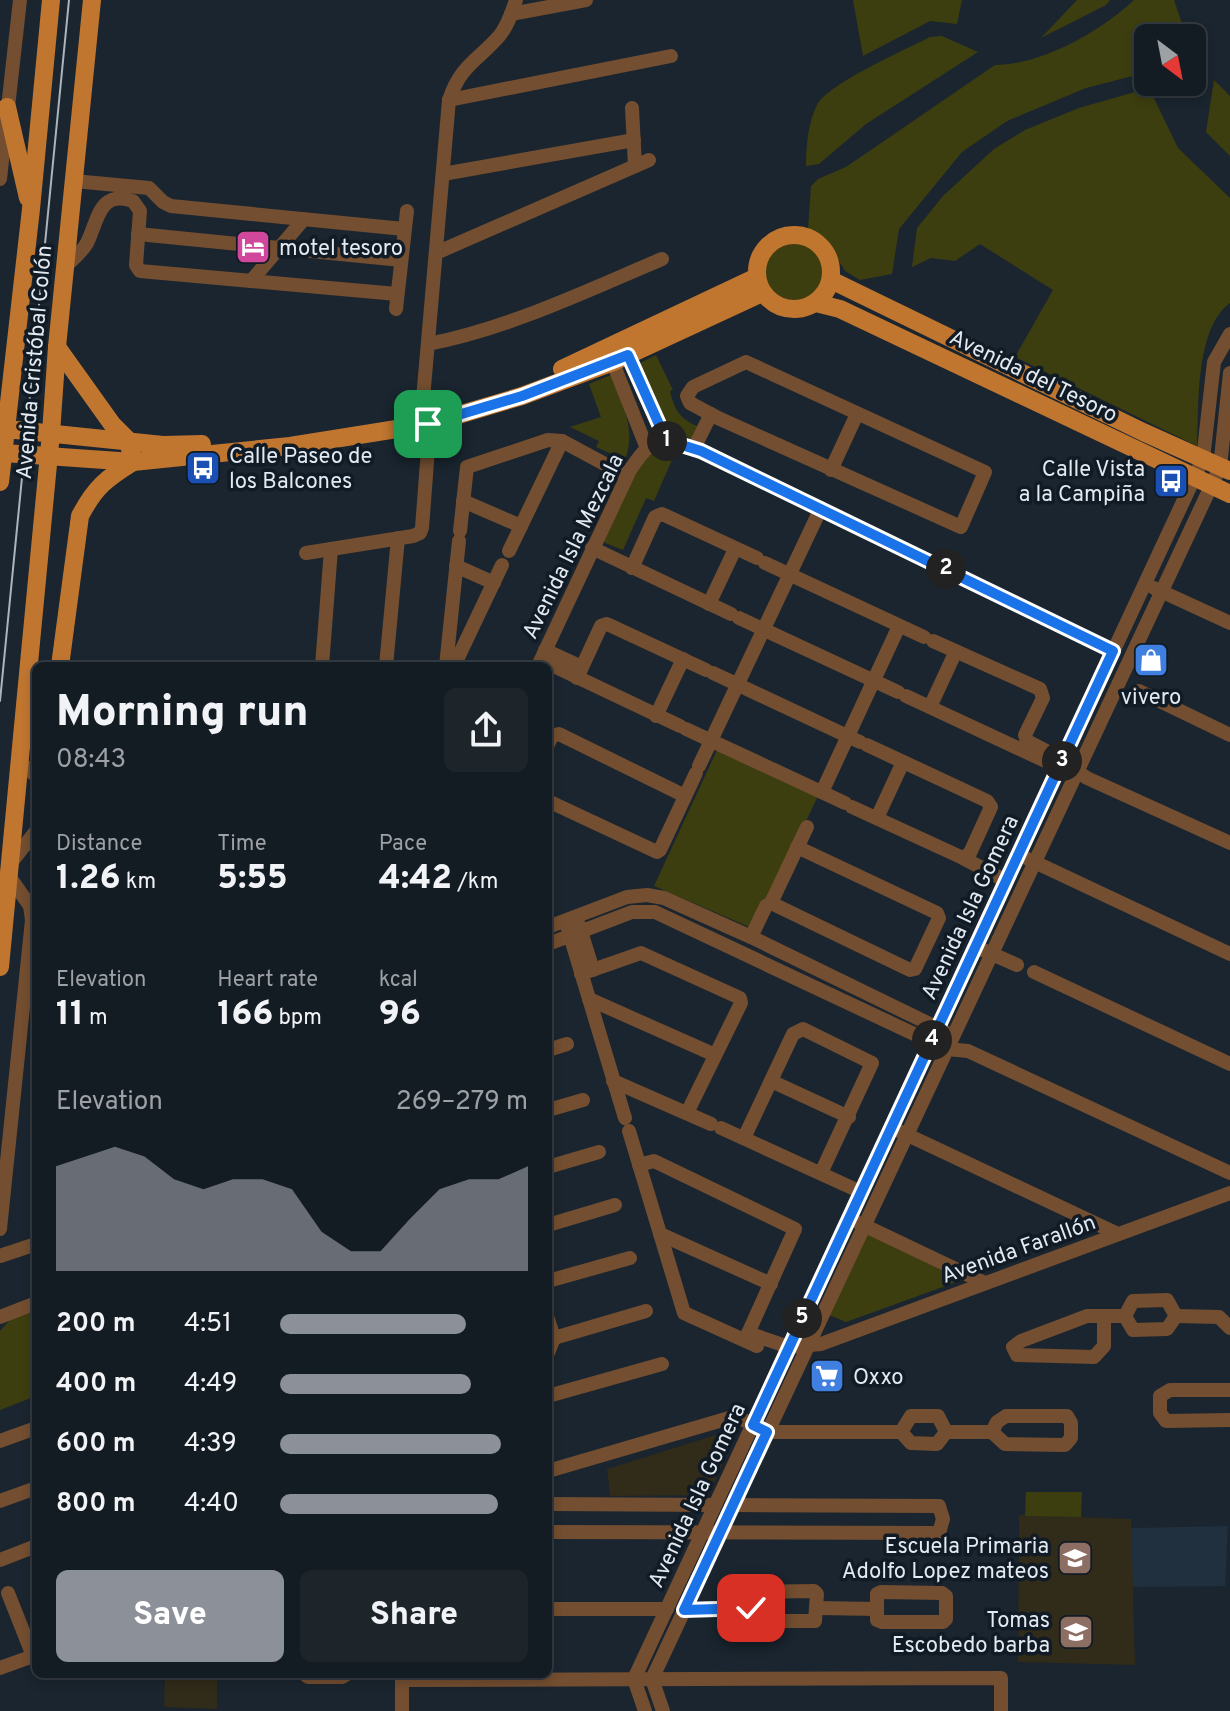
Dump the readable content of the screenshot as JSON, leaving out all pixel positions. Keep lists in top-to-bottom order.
{
  "streets": {
    "main road": ["Avenida Cristóbal Colón", "Avenida del Tesoro"],
    "street": ["Avenida Isla Mezcala", "Avenida Isla Gomera", "Avenida Farallón"]
  },
  "crossings": [
    ["Avenida del Tesoro", "Avenida Isla Gomera"],
    ["Avenida Isla Gomera", "Avenida Farallón"]
  ],
  "places": {
    "hotel": ["motel tesoro"],
    "bus stop": ["Calle Paseo de los Balcones", "Calle Vista a la Campiña"],
    "shop": ["vivero"],
    "supermarket": ["Oxxo"],
    "school or university": ["Escuela Primaria Adolfo Lopez mateos", "Tomas Escobedo barba"]
  },
  "north": "bottom right",
  "page": {
    "pins": [
      "1",
      "2",
      "3",
      "4",
      "5"
    ],
    "heading": ["Morning run", "08:43"],
    "stats": [
      ["Distance", "1.26 km"],
      ["Time", "5:55"],
      ["Pace", "4:42 /km"],
      ["Elevation", "11 m"],
      ["Heart rate", "166 bpm"],
      ["kcal", "96"]
    ],
    "chart": ["Elevation", "269–279 m"],
    "list": [
      {
        "name": "200 m",
        "note": "4:51"
      },
      {
        "name": "400 m",
        "note": "4:49"
      },
      {
        "name": "600 m",
        "note": "4:39"
      },
      {
        "name": "800 m",
        "note": "4:40"
      }
    ],
    "buttons": ["Save", "Share"]
  }
}
